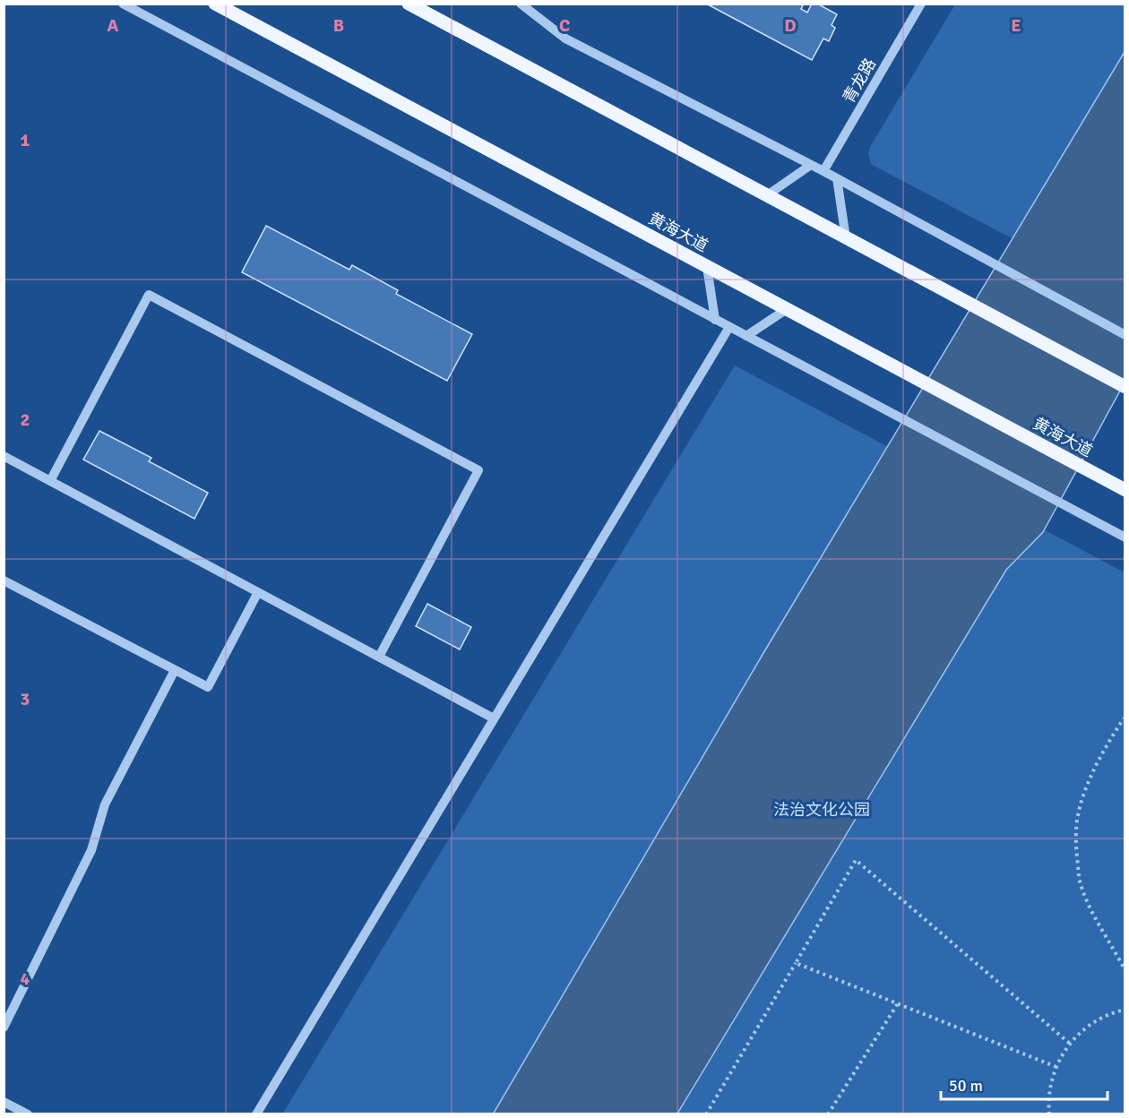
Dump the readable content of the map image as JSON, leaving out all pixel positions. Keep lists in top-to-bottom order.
{
  "streets": {
    "main road": ["黄海大道"],
    "street": ["青龙路"]
  },
  "parks": ["法治文化公园"],
  "scale_bar": "50 m",
  "grid": {
    "columns": [
      "A",
      "B",
      "C",
      "D",
      "E"
    ],
    "rows": [
      "1",
      "2",
      "3",
      "4"
    ]
  }
}
